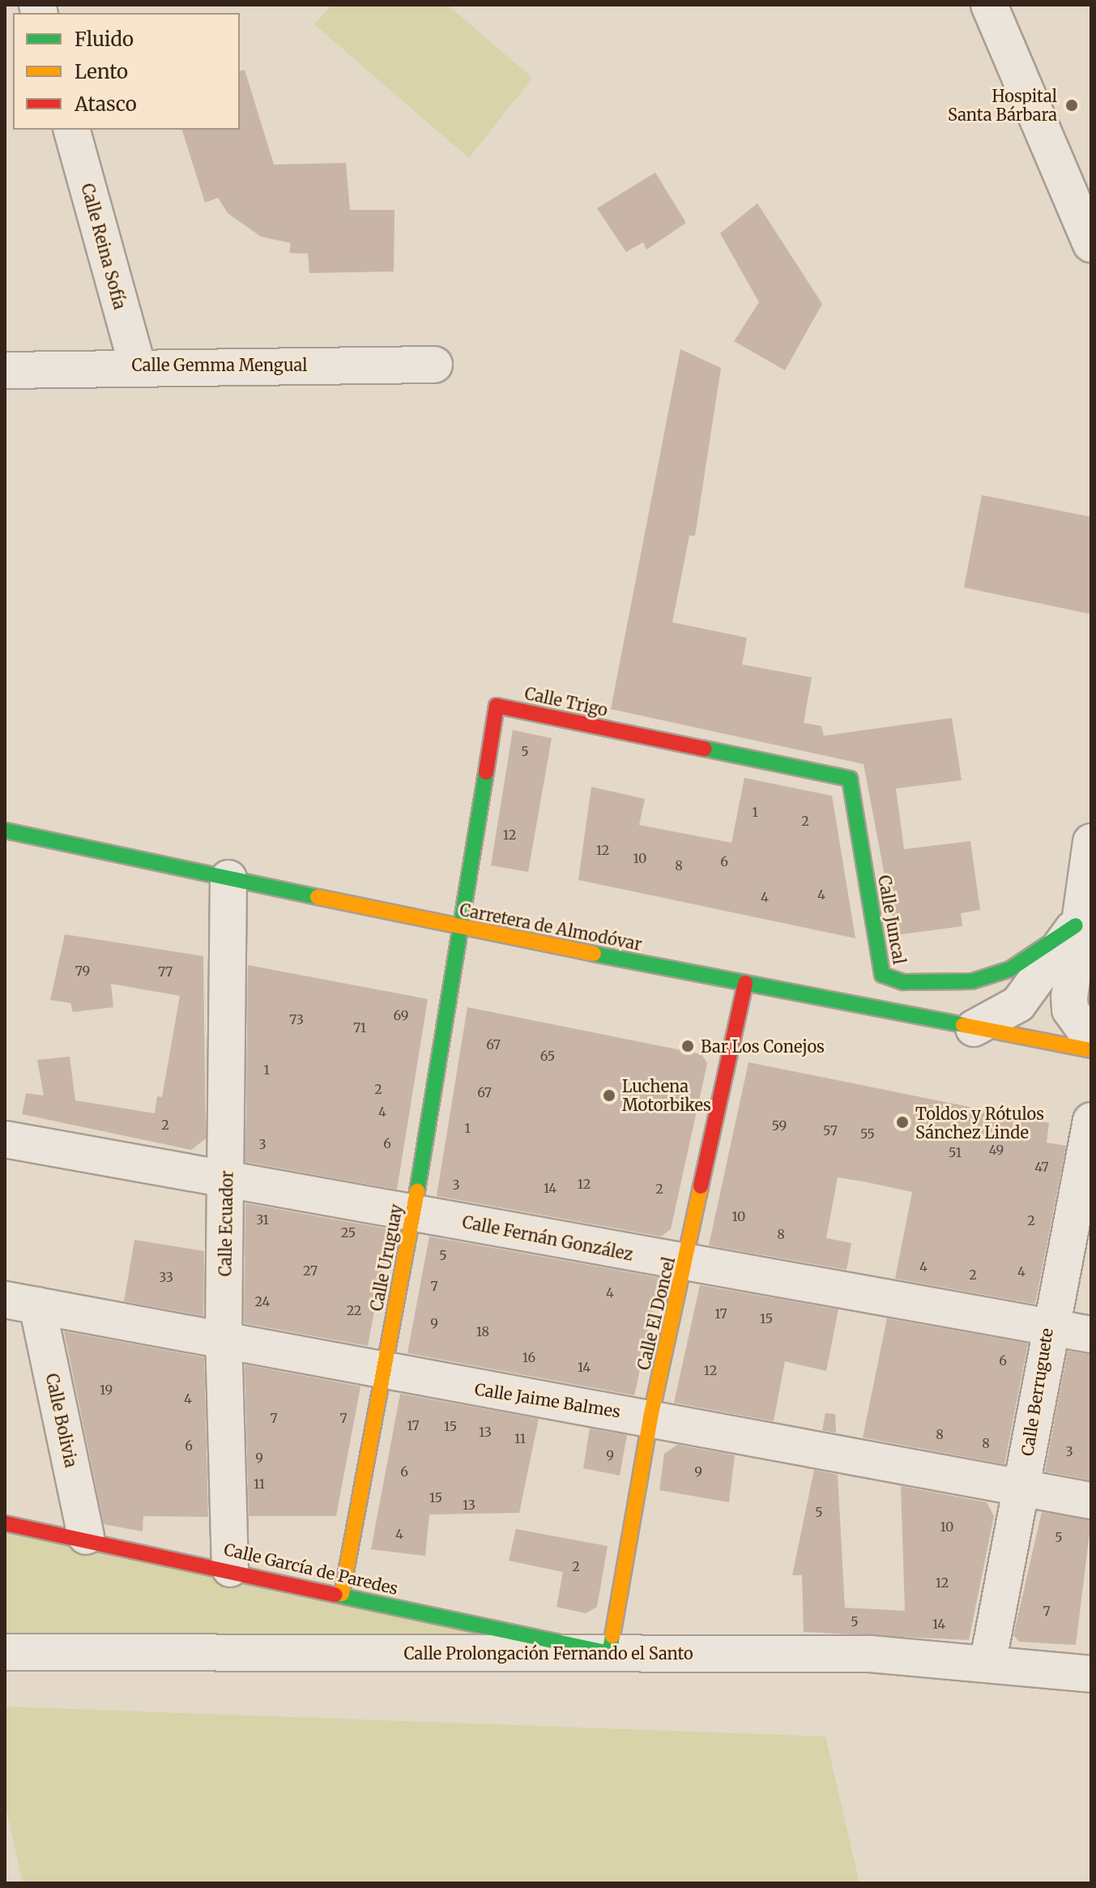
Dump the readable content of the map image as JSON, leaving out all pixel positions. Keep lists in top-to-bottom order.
{
  "streets": {
    "street": [
      "Calle Reina Sofía",
      "Calle Gemma Mengual",
      "Calle Trigo",
      "Calle Juncal",
      "Carretera de Almodóvar",
      "Calle Ecuador",
      "Calle Fernán González",
      "Calle Uruguay",
      "Calle El Doncel",
      "Calle Berruguete",
      "Calle Jaime Balmes",
      "Calle Bolivia",
      "Calle García de Paredes",
      "Calle Prolongación Fernando el Santo"
    ]
  },
  "crossings": [
    ["Calle Reina Sofía", "Calle Gemma Mengual"],
    ["Calle Trigo", "Calle Juncal"],
    ["Calle Trigo", "Carretera de Almodóvar"],
    ["Calle Trigo", "Calle Uruguay"],
    ["Carretera de Almodóvar", "Calle Ecuador"],
    ["Carretera de Almodóvar", "Calle Uruguay"],
    ["Carretera de Almodóvar", "Calle El Doncel"],
    ["Calle Ecuador", "Calle Fernán González"],
    ["Calle Ecuador", "Calle Jaime Balmes"],
    ["Calle Ecuador", "Calle García de Paredes"],
    ["Calle Fernán González", "Calle Uruguay"],
    ["Calle Fernán González", "Calle El Doncel"],
    ["Calle Fernán González", "Calle Berruguete"],
    ["Calle Uruguay", "Calle Jaime Balmes"],
    ["Calle Uruguay", "Calle García de Paredes"],
    ["Calle El Doncel", "Calle Jaime Balmes"],
    ["Calle El Doncel", "Calle García de Paredes"],
    ["Calle El Doncel", "Calle Prolongación Fernando el Santo"],
    ["Calle Berruguete", "Calle Jaime Balmes"],
    ["Calle Berruguete", "Calle Prolongación Fernando el Santo"],
    ["Calle Jaime Balmes", "Calle Bolivia"],
    ["Calle Bolivia", "Calle García de Paredes"],
    ["Calle García de Paredes", "Calle Prolongación Fernando el Santo"]
  ],
  "places": [
    "Hospital Santa Bárbara",
    "Bar Los Conejos",
    "Luchena Motorbikes",
    "Toldos y Rótulos Sánchez Linde"
  ],
  "house_numbers": [
    "5",
    "1",
    "2",
    "12",
    "12",
    "10",
    "6",
    "8",
    "4",
    "4",
    "79",
    "77",
    "69",
    "73",
    "71",
    "67",
    "65",
    "1",
    "2",
    "67",
    "4",
    "2",
    "59",
    "1",
    "57",
    "55",
    "6",
    "3",
    "49",
    "51",
    "47",
    "12",
    "3",
    "14",
    "2",
    "10",
    "31",
    "2",
    "25",
    "8",
    "5",
    "4",
    "27",
    "4",
    "2",
    "33",
    "7",
    "4",
    "24",
    "22",
    "17",
    "15",
    "9",
    "18",
    "16",
    "6",
    "14",
    "12",
    "19",
    "4",
    "7",
    "7",
    "17",
    "15",
    "13",
    "8",
    "11",
    "8",
    "6",
    "3",
    "9",
    "9",
    "6",
    "9",
    "11",
    "15",
    "13",
    "5",
    "10",
    "4",
    "5",
    "2",
    "12",
    "7",
    "5",
    "14"
  ],
  "legend": ["Fluido", "Lento", "Atasco"]
}
